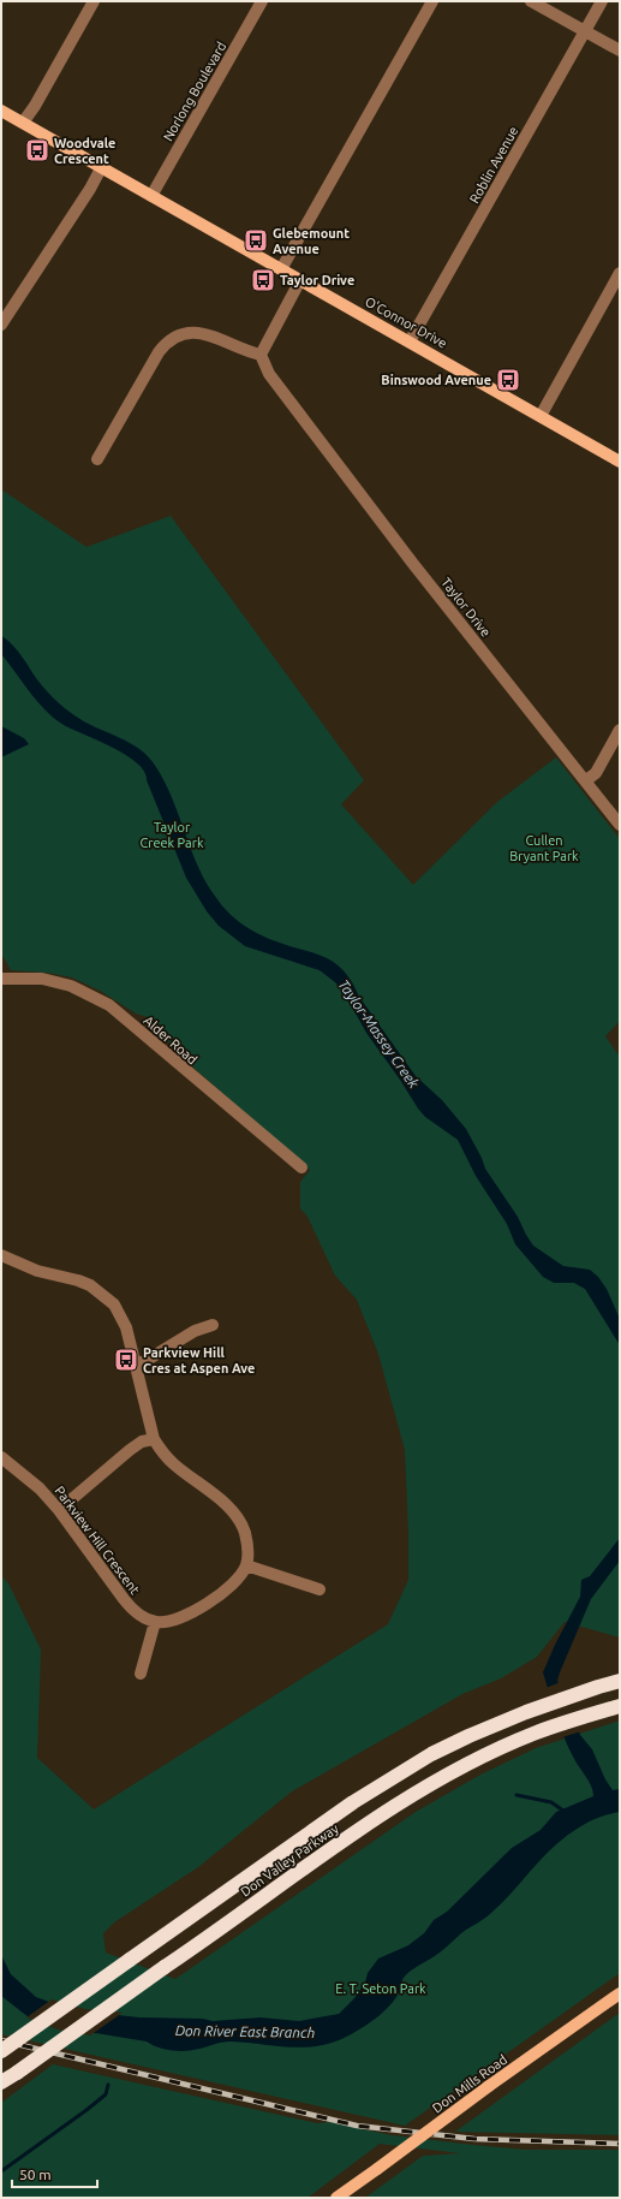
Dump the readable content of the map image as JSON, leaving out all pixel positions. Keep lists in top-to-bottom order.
{
  "streets": {
    "highway": ["Don Valley Parkway"],
    "main road": ["O'Connor Drive", "Don Mills Road"],
    "street": [
      "Norlong Boulevard",
      "Roblin Avenue",
      "Taylor Drive",
      "Alder Road",
      "Parkview Hill Crescent"
    ]
  },
  "crossings": [
    ["Norlong Boulevard", "O'Connor Drive"],
    ["Roblin Avenue", "O'Connor Drive"]
  ],
  "water": ["Taylor-Massey Creek", "Don River East Branch"],
  "parks": ["Taylor Creek Park", "Cullen Bryant Park", "E. T. Seton Park"],
  "places": {
    "bus stop": [
      "Woodvale Crescent",
      "Glebemount Avenue",
      "Taylor Drive",
      "Binswood Avenue",
      "Parkview Hill Cres at Aspen Ave"
    ]
  },
  "scale_bar": "50 m"
}
